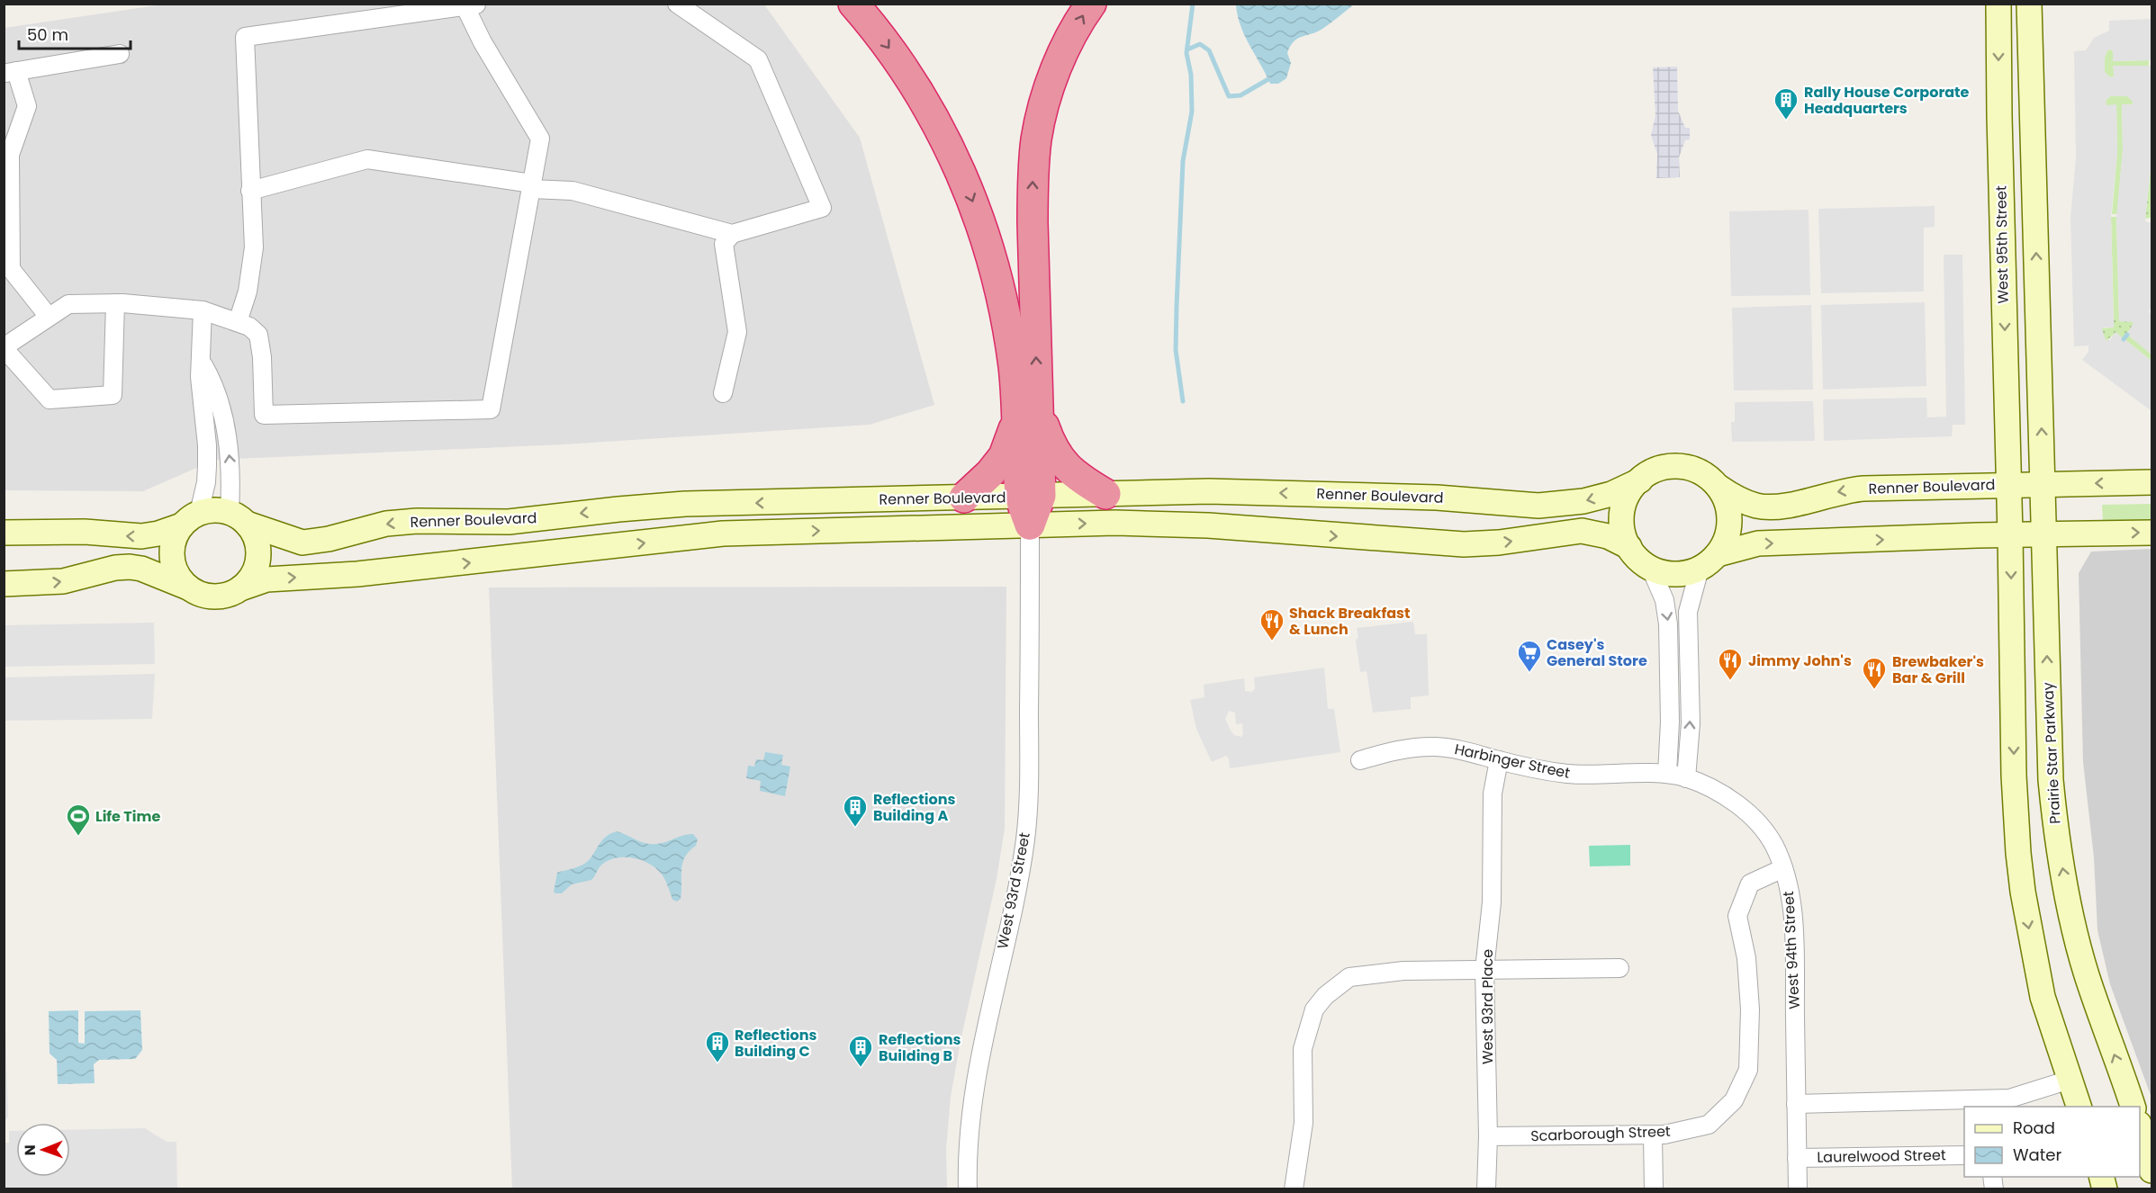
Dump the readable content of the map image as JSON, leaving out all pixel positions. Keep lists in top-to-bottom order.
{
  "streets": {
    "main road": ["West 95th Street", "Renner Boulevard", "Prairie Star Parkway"],
    "street": [
      "Harbinger Street",
      "West 93rd Street",
      "West 94th Street",
      "West 93rd Place",
      "Scarborough Street",
      "Laurelwood Street"
    ]
  },
  "crossings": [
    ["West 95th Street", "Renner Boulevard"],
    ["Renner Boulevard", "Prairie Star Parkway"],
    ["Renner Boulevard", "West 93rd Street"],
    ["Harbinger Street", "West 94th Street"],
    ["Harbinger Street", "West 93rd Place"],
    ["West 94th Street", "Scarborough Street"],
    ["West 94th Street", "Laurelwood Street"],
    ["West 93rd Place", "Scarborough Street"]
  ],
  "places": {
    "building": [
      "Rally House Corporate Headquarters",
      "Reflections Building A",
      "Reflections Building C",
      "Reflections Building B"
    ],
    "restaurant": ["Shack Breakfast & Lunch", "Jimmy John's", "Brewbaker's Bar & Grill"],
    "supermarket": ["Casey's General Store"],
    "sports": ["Life Time"]
  },
  "legend": ["Road", "Water"],
  "scale_bar": "50 m",
  "north": "left"
}
